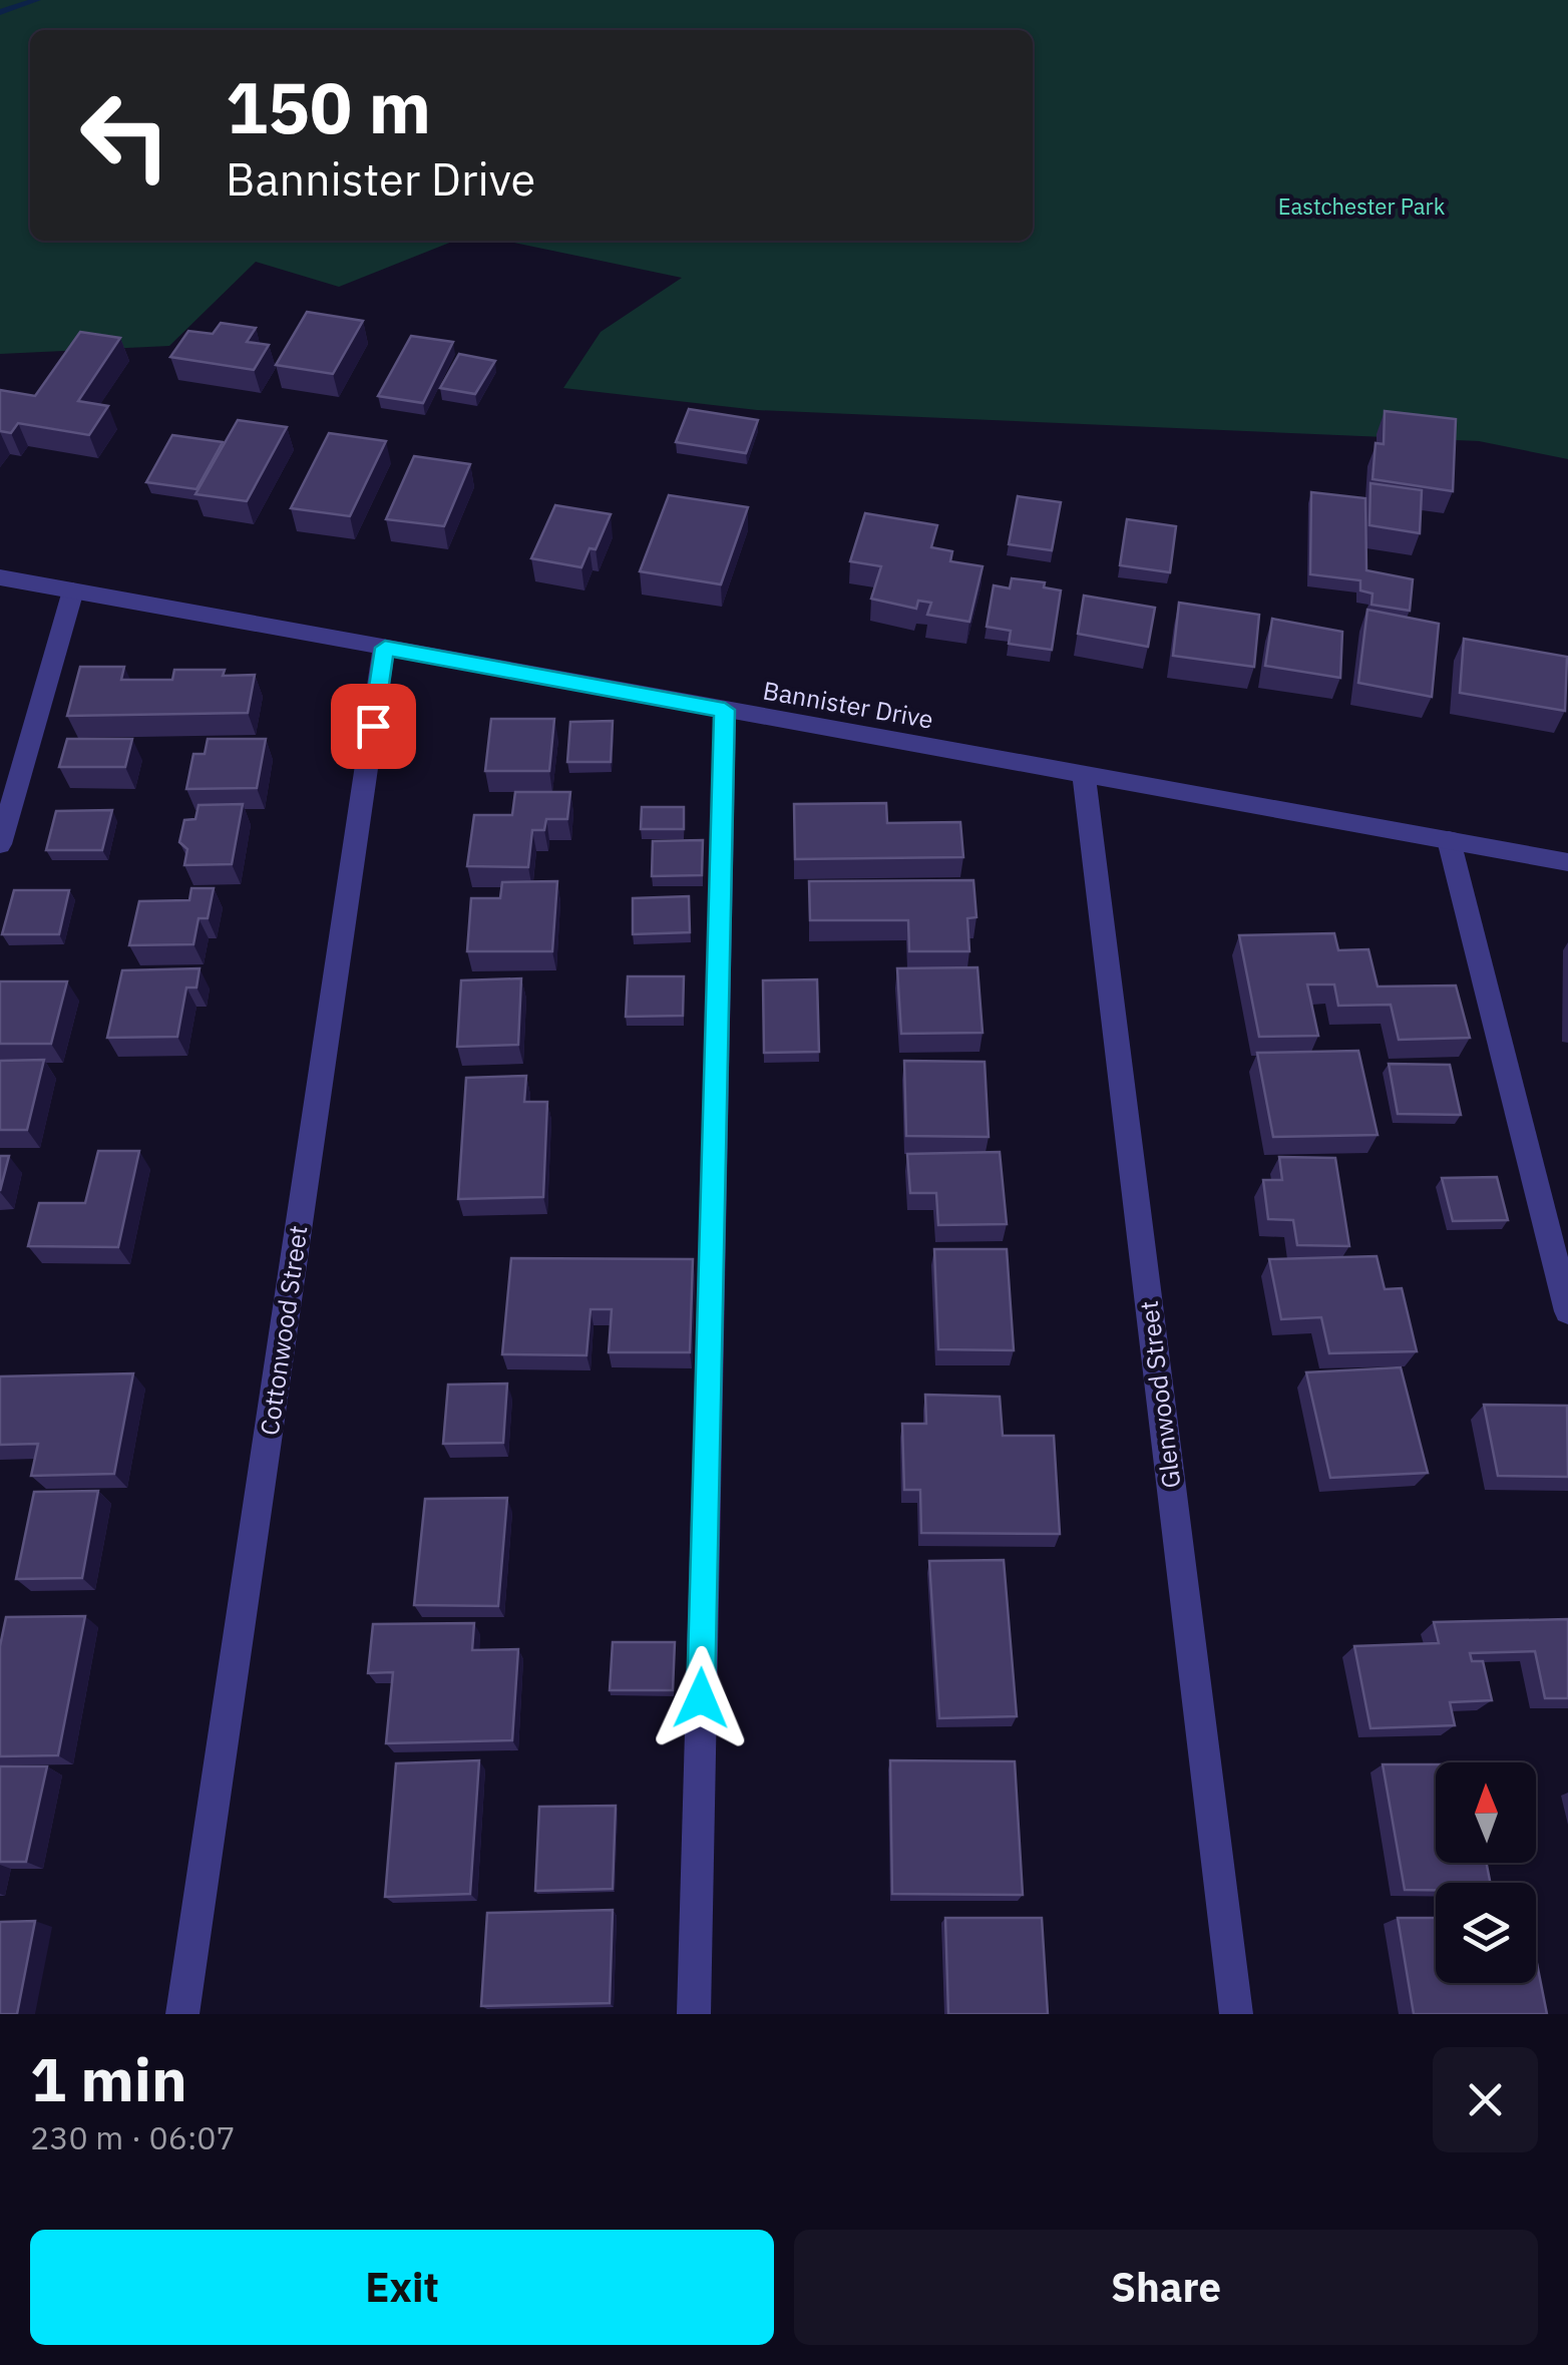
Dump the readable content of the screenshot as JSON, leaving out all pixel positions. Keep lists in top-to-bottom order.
{
  "streets": {
    "street": ["Bannister Drive", "Cottonwood Street", "Glenwood Street"]
  },
  "crossings": [
    ["Bannister Drive", "Cottonwood Street"],
    ["Bannister Drive", "Glenwood Street"]
  ],
  "parks": ["Eastchester Park"],
  "north": "top",
  "page": {
    "turn": ["150 m", "Bannister Drive"],
    "heading": ["1 min", "230 m · 06:07"],
    "buttons": ["Exit", "Share"]
  }
}
